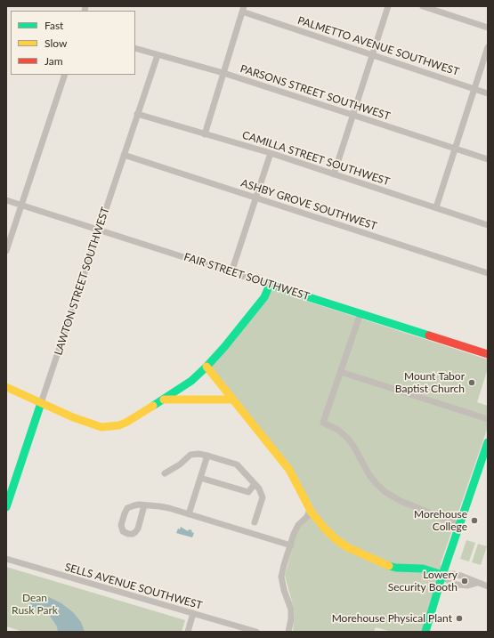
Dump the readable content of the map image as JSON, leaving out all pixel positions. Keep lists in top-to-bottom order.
{
  "streets": {
    "street": [
      "PALMETTO AVENUE SOUTHWEST",
      "PARSONS STREET SOUTHWEST",
      "CAMILLA STREET SOUTHWEST",
      "ASHBY GROVE SOUTHWEST",
      "FAIR STREET SOUTHWEST",
      "LAWTON STREET SOUTHWEST",
      "SELLS AVENUE SOUTHWEST"
    ]
  },
  "crossings": [
    ["PARSONS STREET SOUTHWEST", "LAWTON STREET SOUTHWEST"],
    ["CAMILLA STREET SOUTHWEST", "LAWTON STREET SOUTHWEST"],
    ["ASHBY GROVE SOUTHWEST", "LAWTON STREET SOUTHWEST"],
    ["FAIR STREET SOUTHWEST", "LAWTON STREET SOUTHWEST"]
  ],
  "parks": ["Dean Rusk Park"],
  "places": [
    "Mount Tabor Baptist Church",
    "Morehouse College",
    "Lowery Security Booth",
    "Morehouse Physical Plant"
  ],
  "legend": ["Fast", "Slow", "Jam"]
}
